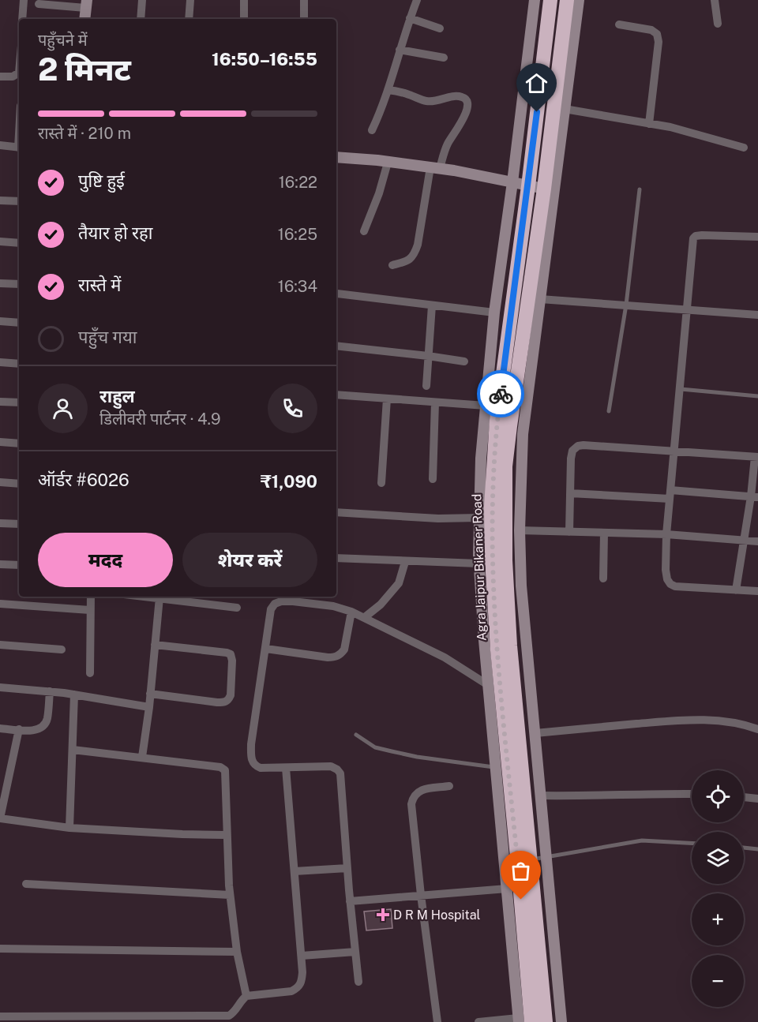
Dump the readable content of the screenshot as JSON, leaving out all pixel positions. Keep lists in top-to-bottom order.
{
  "streets": {
    "highway": ["Agra Jaipur Bikaner Road"]
  },
  "places": {
    "health": ["D R M Hospital"]
  },
  "page": {
    "heading": ["2 मिनट", "पहुँचने में", "16:50–16:55"],
    "panel": [
      "राहुल",
      "डिलीवरी पार्टनर · 4.9",
      "ऑर्डर #6026",
      "₹1,090"
    ],
    "bar": "रास्ते में · 210 m",
    "list": [
      ["पुष्टि हुई", "16:22"],
      ["तैयार हो रहा", "16:25"],
      ["रास्ते में", "16:34"],
      "पहुँच गया"
    ],
    "buttons": ["मदद", "शेयर करें"],
    "map_buttons": ["+", "−"]
  }
}
